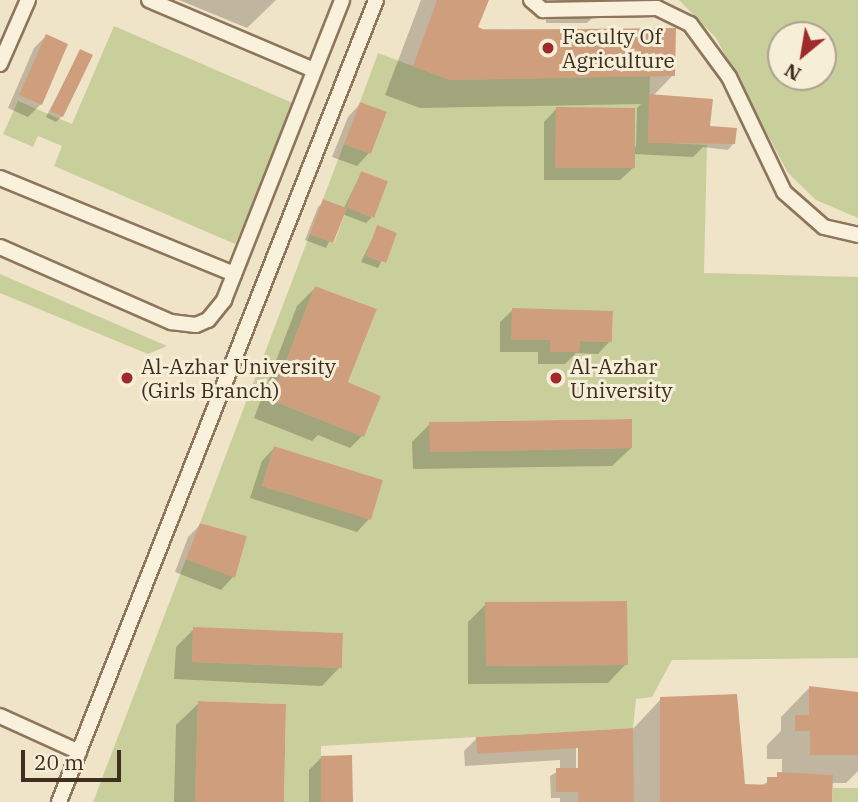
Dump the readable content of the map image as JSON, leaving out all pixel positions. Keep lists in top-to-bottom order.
{
  "places": ["Faculty Of Agriculture", "Al-Azhar University (Girls Branch)", "Al-Azhar University"],
  "scale_bar": "20 m",
  "north": "bottom left"
}
